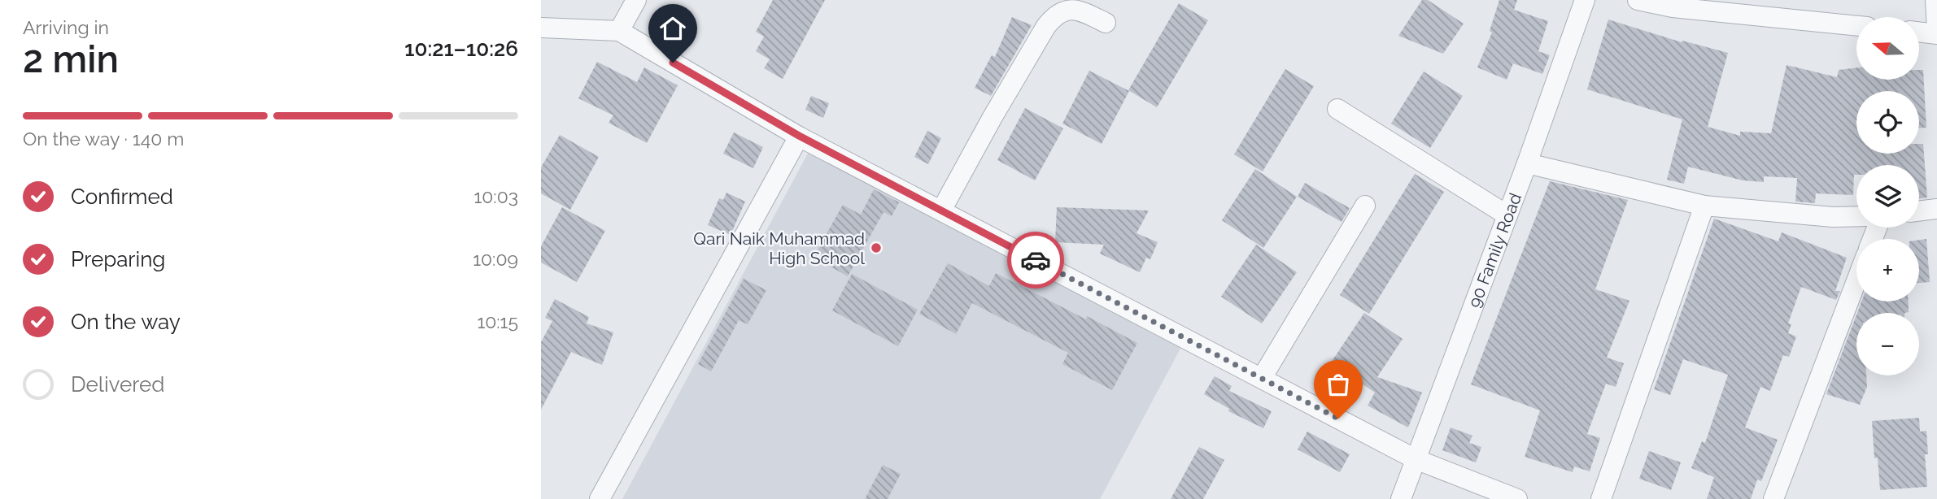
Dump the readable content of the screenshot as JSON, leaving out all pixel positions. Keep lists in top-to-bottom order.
{
  "streets": {
    "street": ["90 Family Road"]
  },
  "places": ["Qari Naik Muhammad High School"],
  "north": "left",
  "page": {
    "heading": ["2 min", "Arriving in", "10:21–10:26"],
    "map_buttons": ["+", "−"],
    "bar": "On the way · 140 m",
    "list": [
      ["Confirmed", "10:03"],
      ["Preparing", "10:09"],
      ["On the way", "10:15"],
      "Delivered"
    ]
  }
}
